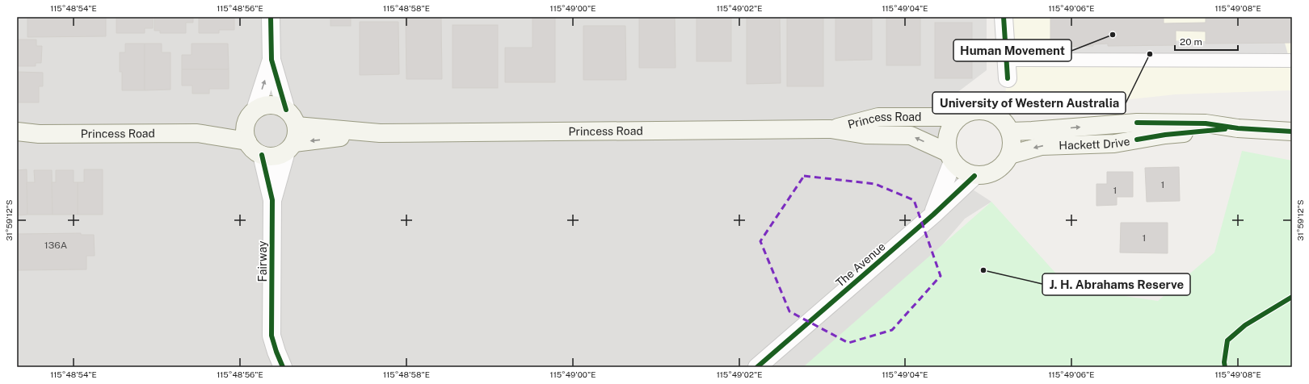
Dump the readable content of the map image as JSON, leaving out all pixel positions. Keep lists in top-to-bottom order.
{
  "streets": {
    "main road": ["Princess Road", "Hackett Drive"],
    "street": ["Fairway", "The Avenue"]
  },
  "crossings": [
    ["Princess Road", "Hackett Drive"],
    ["Princess Road", "Fairway"],
    ["Princess Road", "The Avenue"],
    ["Hackett Drive", "The Avenue"]
  ],
  "places": ["Human Movement", "University of Western Australia", "J. H. Abrahams Reserve"],
  "house_numbers": [
    "1",
    "1",
    "1",
    "136A"
  ],
  "scale_bar": "20 m",
  "coordinates": [
    "115°48'54\"E",
    "115°48'56\"E",
    "115°48'58\"E",
    "115°49'00\"E",
    "115°49'02\"E",
    "115°49'04\"E",
    "115°49'06\"E",
    "115°49'08\"E",
    "31°59'12\"S"
  ]
}
